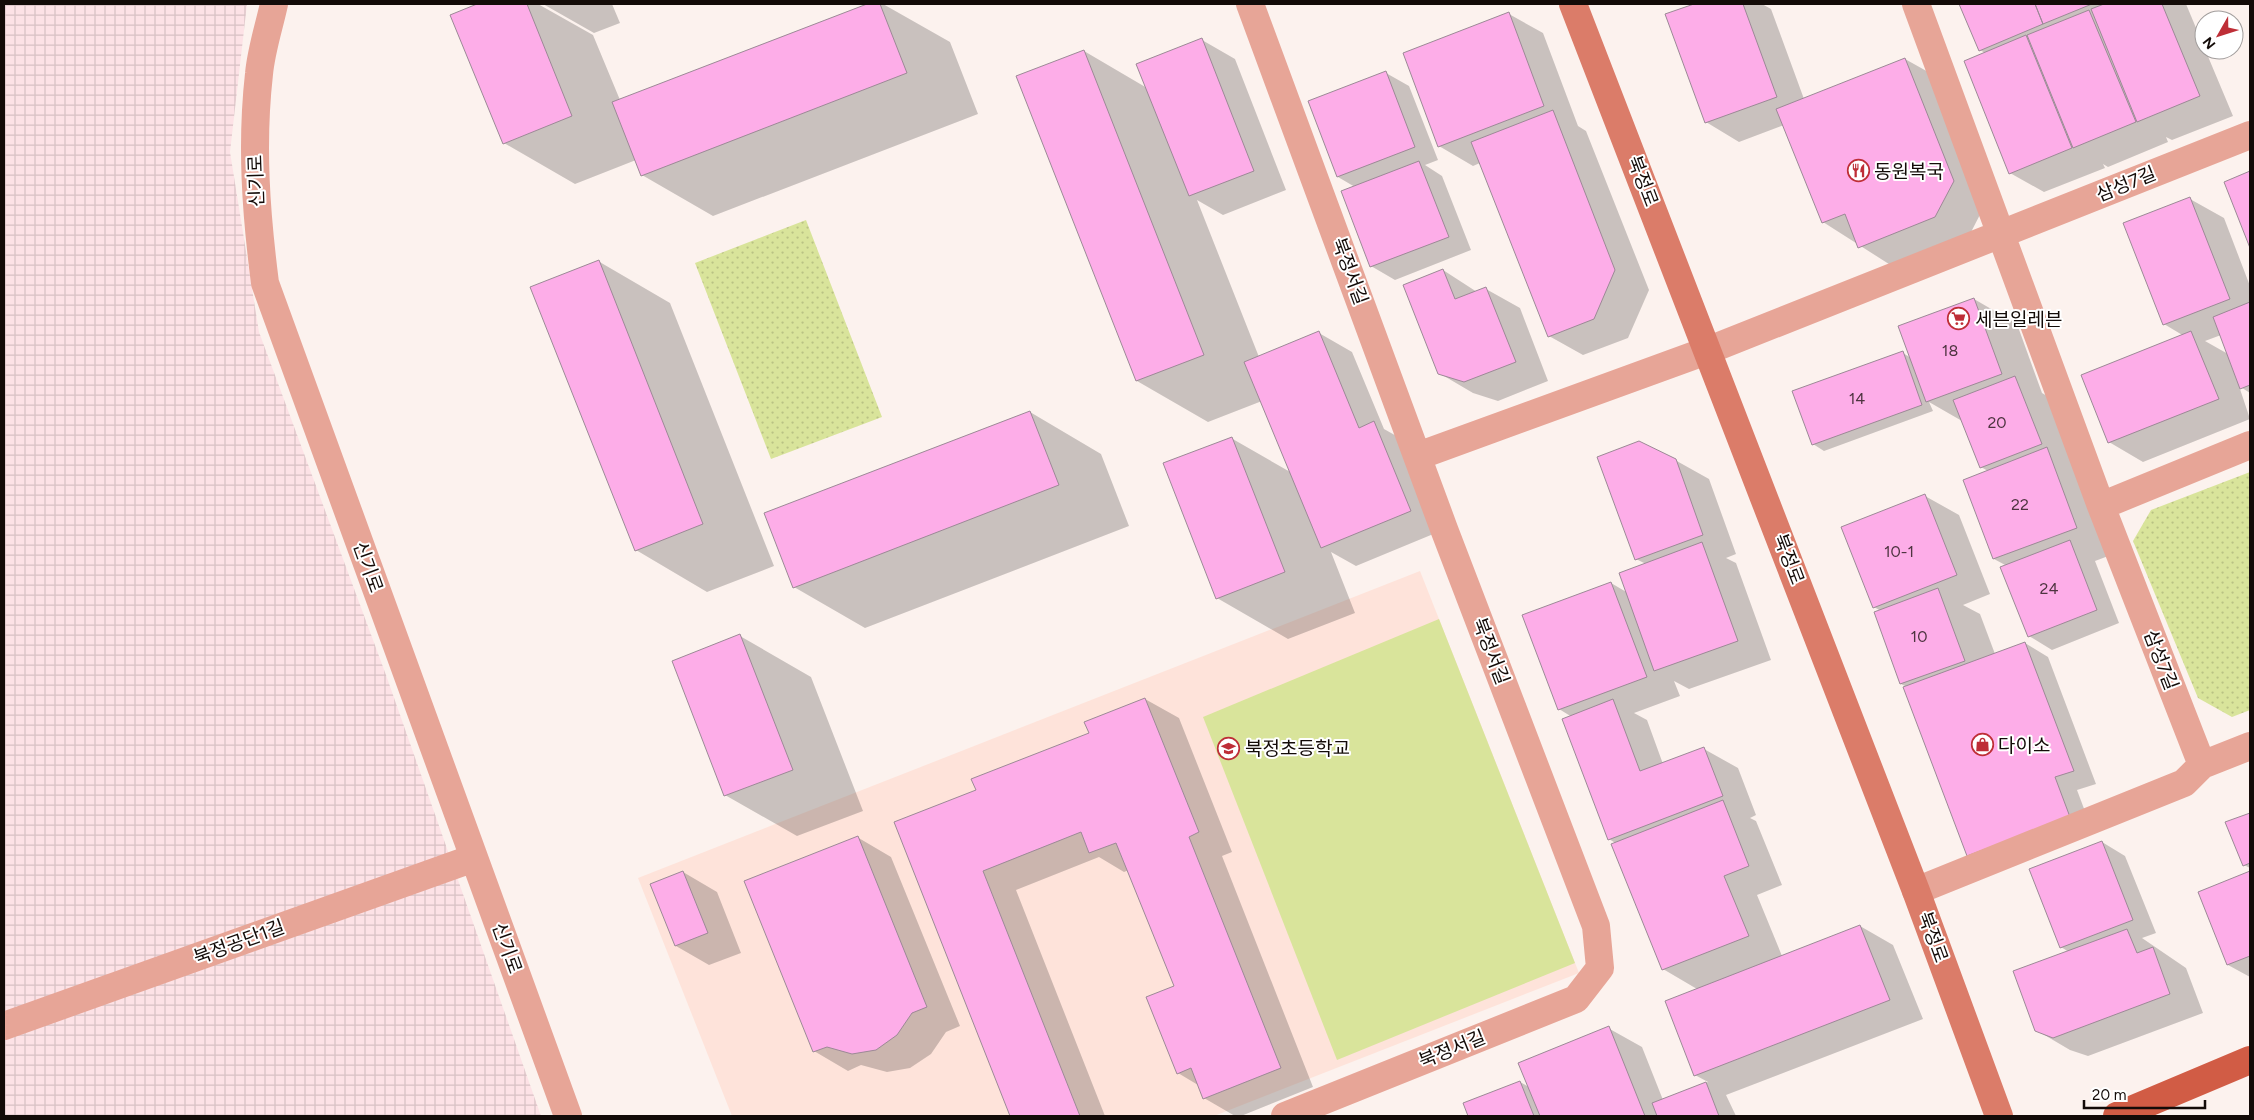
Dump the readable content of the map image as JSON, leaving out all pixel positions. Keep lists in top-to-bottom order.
{
  "streets": {
    "street": [
      "신기로",
      "북정로",
      "삼성7길",
      "북정서길",
      "북정공단1길"
    ]
  },
  "crossings": [
    ["신기로", "북정공단1길"]
  ],
  "places": {
    "restaurant": ["동원복국"],
    "supermarket": ["세븐일레븐"],
    "shop": ["다이소"],
    "school or university": ["북정초등학교"]
  },
  "house_numbers": [
    "18",
    "14",
    "20",
    "22",
    "10-1",
    "24",
    "10"
  ],
  "scale_bar": "20 m",
  "north": "bottom left"
}
